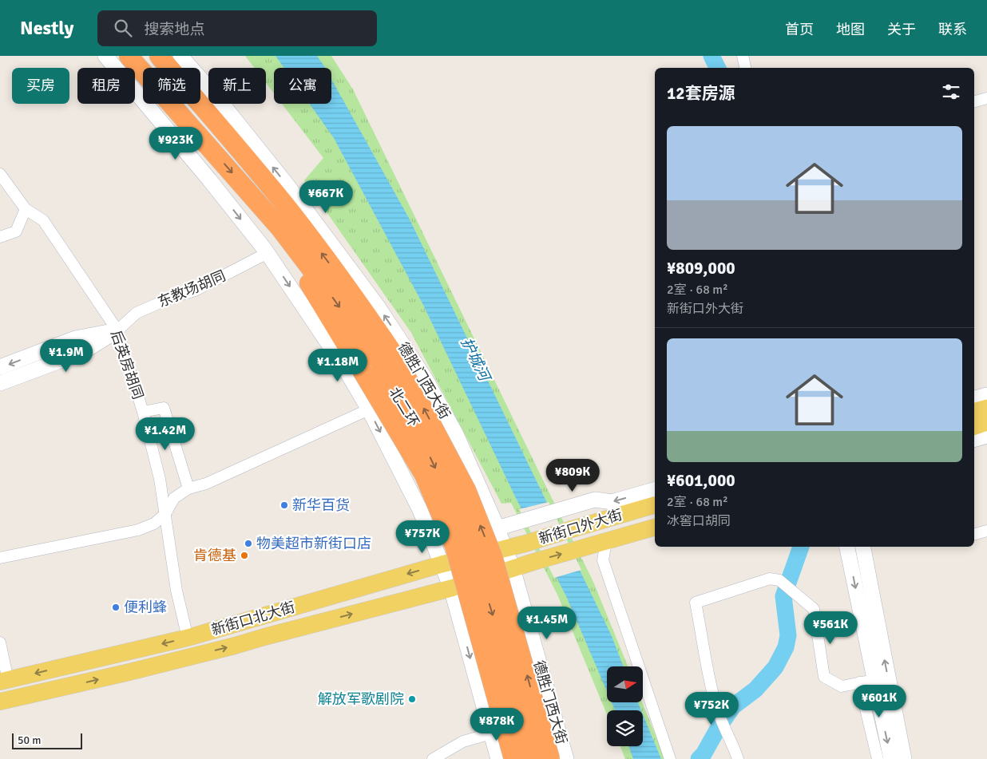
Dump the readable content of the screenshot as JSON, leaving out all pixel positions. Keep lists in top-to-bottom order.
{
  "streets": {
    "highway": ["北二环"],
    "main road": ["新街口外大街", "新街口北大街"],
    "street": ["东教场胡同", "后英房胡同", "德胜门西大街"]
  },
  "crossings": [
    ["东教场胡同", "后英房胡同"],
    ["后英房胡同", "新街口北大街"],
    ["德胜门西大街", "新街口外大街"],
    ["德胜门西大街", "新街口北大街"],
    ["新街口外大街", "新街口北大街"]
  ],
  "water": ["护城河"],
  "places": [
    "新华百货",
    "物美超市新街口店",
    "肯德基",
    "便利蜂",
    "解放军歌剧院"
  ],
  "scale_bar": "50 m",
  "north": "right",
  "page": {
    "header": "Nestly",
    "search": "搜索地点",
    "nav": [
      "首页",
      "地图",
      "关于",
      "联系"
    ],
    "chip": [
      "买房",
      "租房",
      "筛选",
      "新上",
      "公寓"
    ],
    "heading": "12套房源",
    "list": [
      {
        "name": "¥809,000",
        "note": "2室 · 68 m² · 新街口外大街"
      },
      {
        "name": "¥601,000",
        "note": "2室 · 68 m² · 冰窖口胡同"
      }
    ],
    "price": [
      "¥923K",
      "¥667K",
      "¥1.9M",
      "¥1.18M",
      "¥1.42M",
      "¥809K",
      "¥757K",
      "¥1.45M",
      "¥561K",
      "¥601K",
      "¥752K",
      "¥878K"
    ],
    "scale": "50 m"
  }
}
